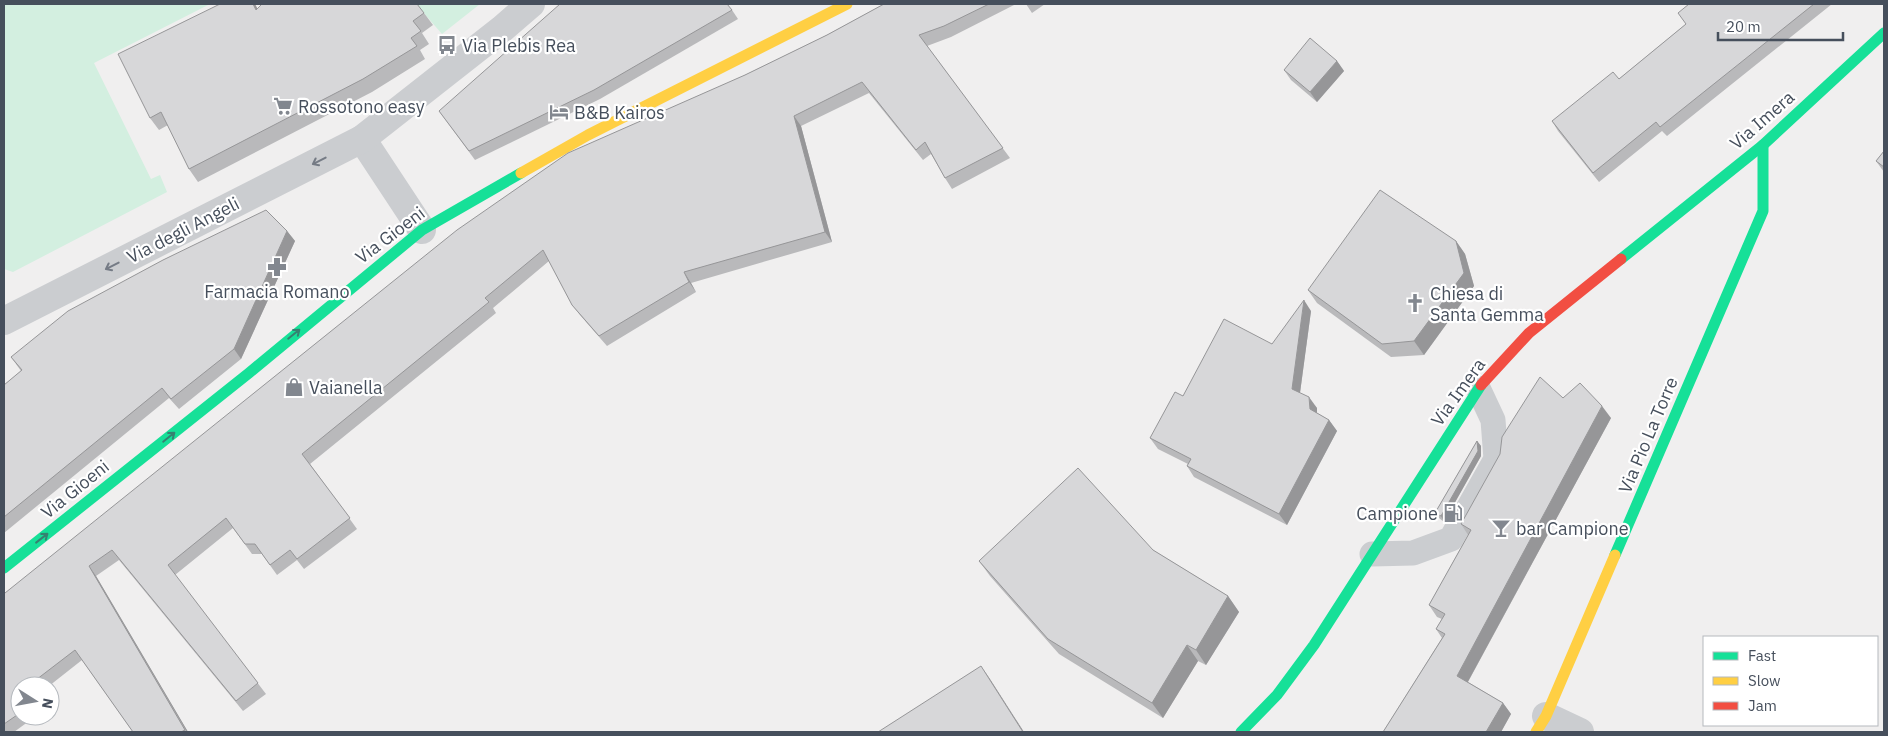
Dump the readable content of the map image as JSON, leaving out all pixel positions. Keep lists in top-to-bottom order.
{
  "streets": {
    "street": [
      "Via Imera",
      "Via degli Angeli",
      "Via Gioeni",
      "Via Pio La Torre"
    ]
  },
  "crossings": [
    ["Via Imera", "Via Pio La Torre"]
  ],
  "one_way": ["Via degli Angeli", "Via Gioeni"],
  "places": {
    "bus stop": ["Via Plebis Rea"],
    "supermarket": ["Rossotono easy"],
    "hotel": ["B&B Kairos"],
    "pharmacy": ["Farmacia Romano"],
    "church": ["Chiesa di Santa Gemma"],
    "shop": ["Vaianella"],
    "fuel station": ["Campione"],
    "bar": ["bar Campione"]
  },
  "legend": ["Fast", "Slow", "Jam"],
  "scale_bar": "20 m",
  "north": "right"
}
